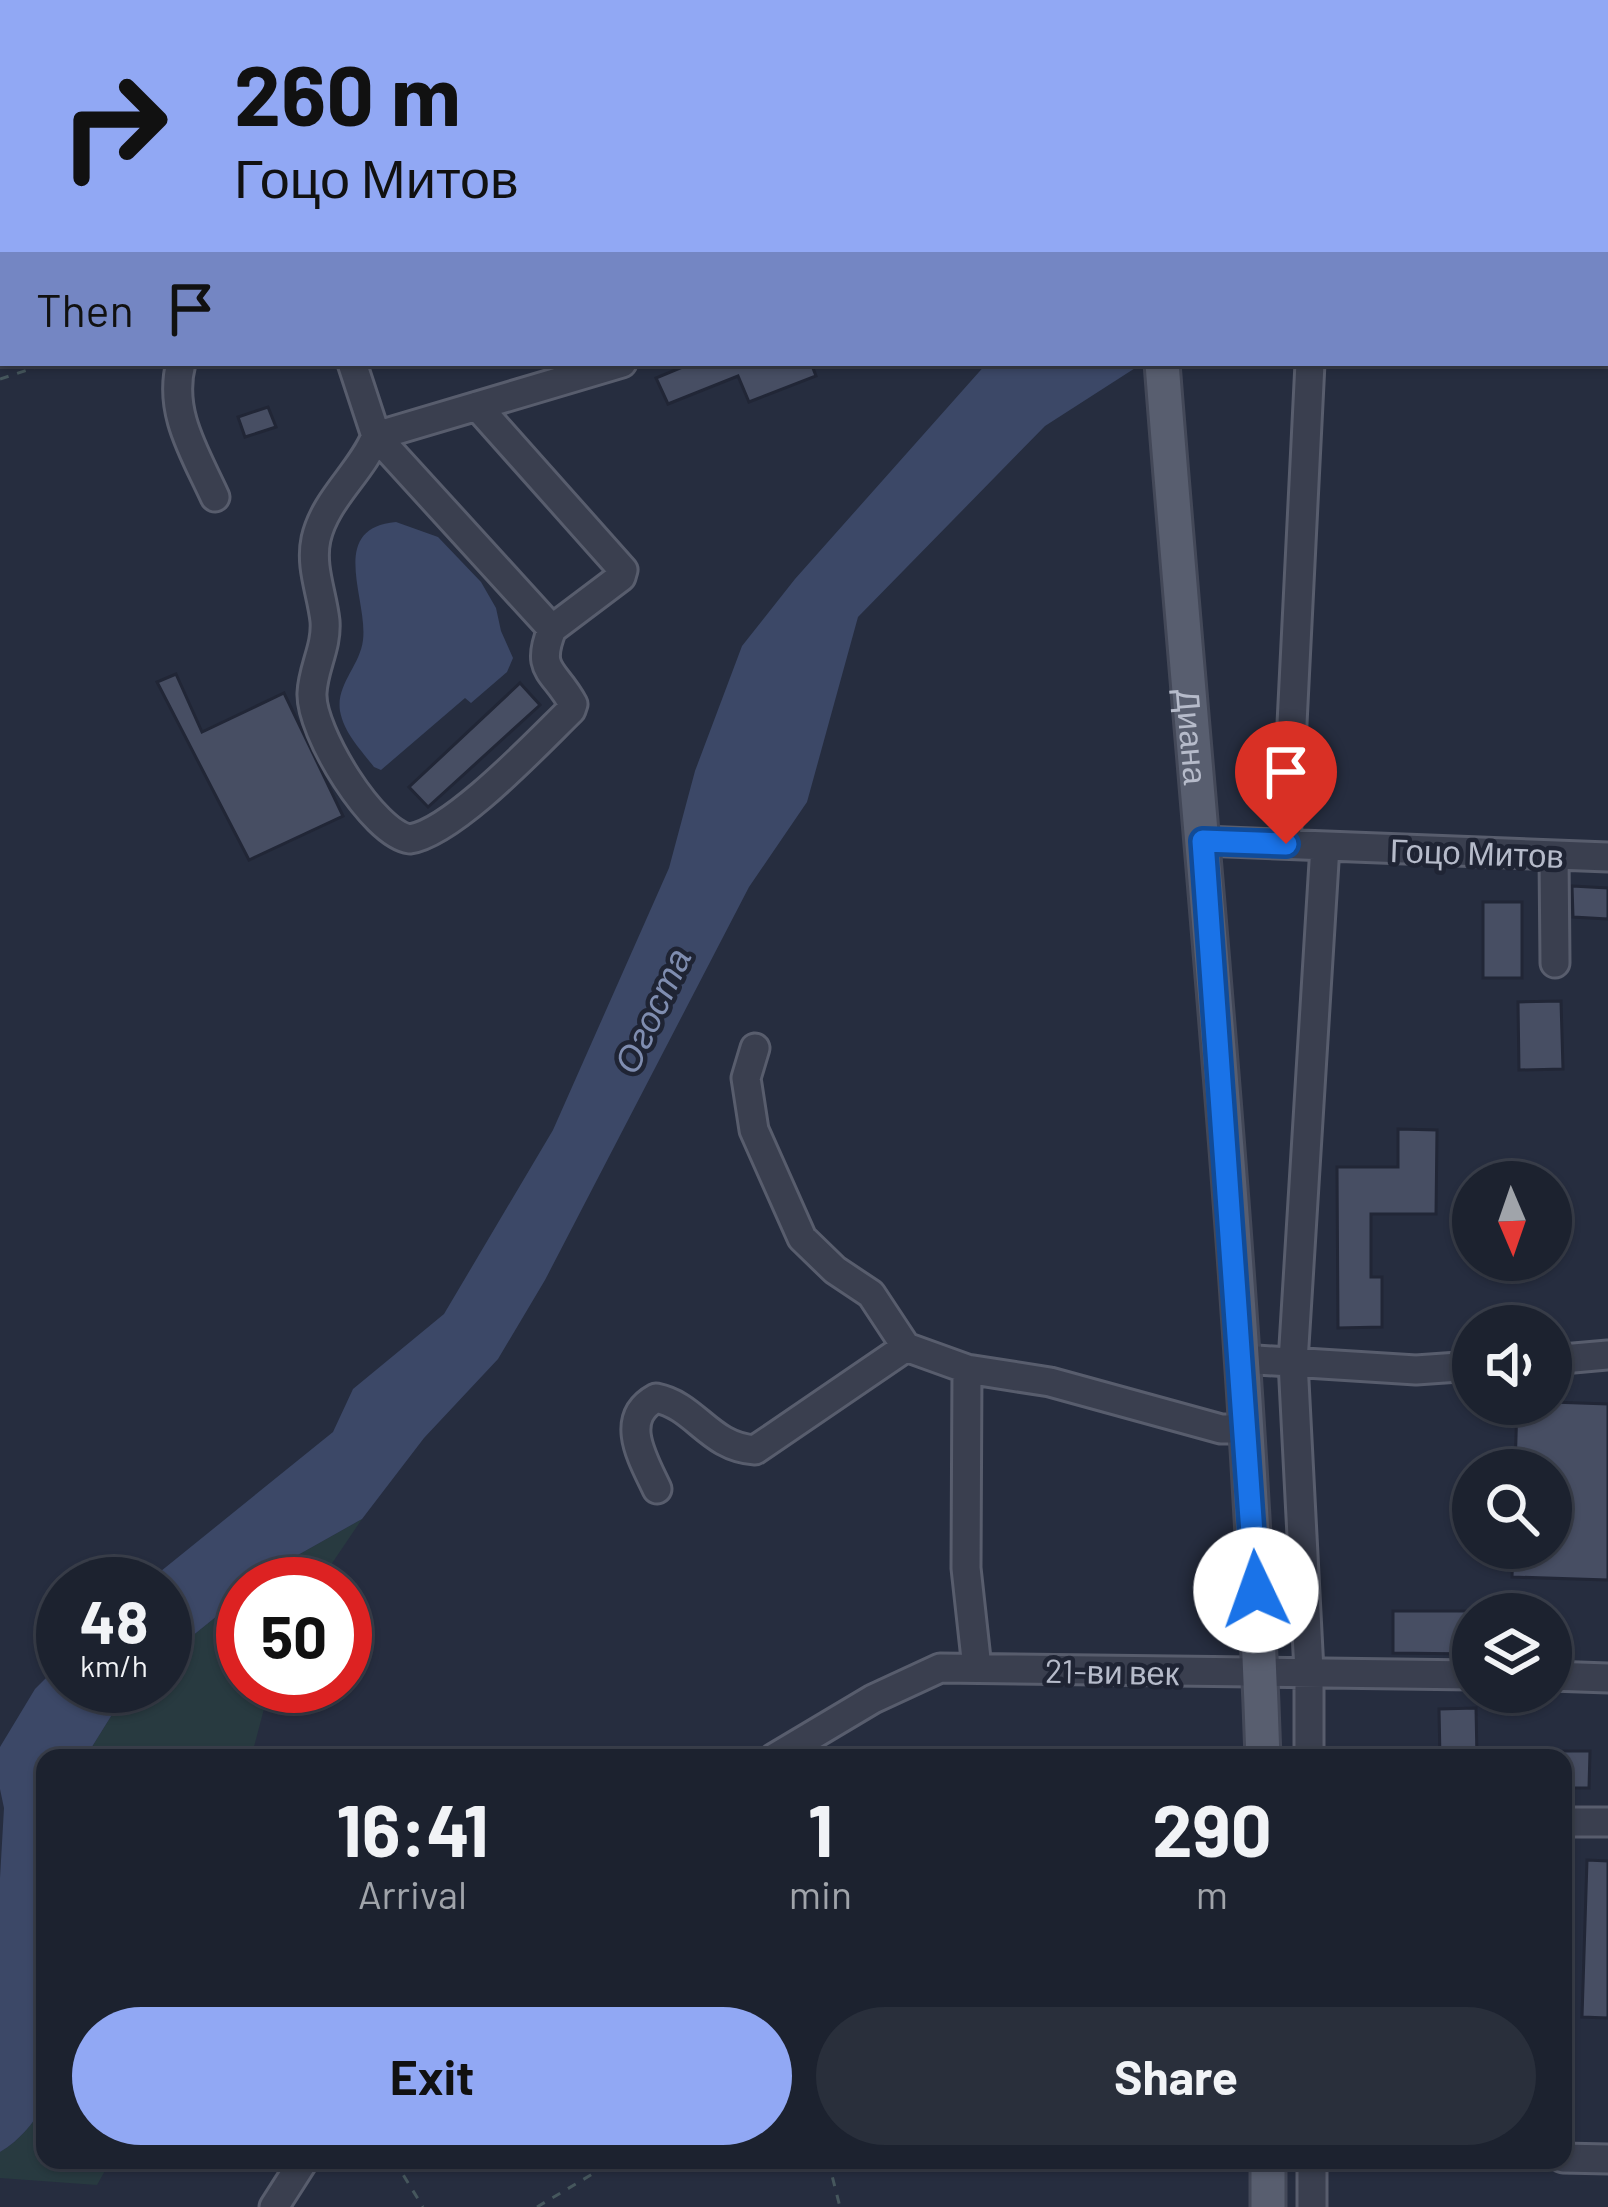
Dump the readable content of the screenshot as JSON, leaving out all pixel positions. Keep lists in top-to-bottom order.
{
  "streets": {
    "main road": ["Диана"],
    "street": ["Гоцо Митов", "21-ви век"]
  },
  "crossings": [
    ["Диана", "Гоцо Митов"],
    ["Диана", "21-ви век"]
  ],
  "water": ["Огоста"],
  "north": "bottom",
  "page": {
    "turn": ["260 m", "Гоцо Митов"],
    "then": "Then",
    "speed": "48 km/h",
    "limit": "50",
    "eta": [
      "16:41",
      "Arrival",
      "1",
      "min",
      "290",
      "m"
    ],
    "buttons": ["Exit", "Share"]
  }
}
